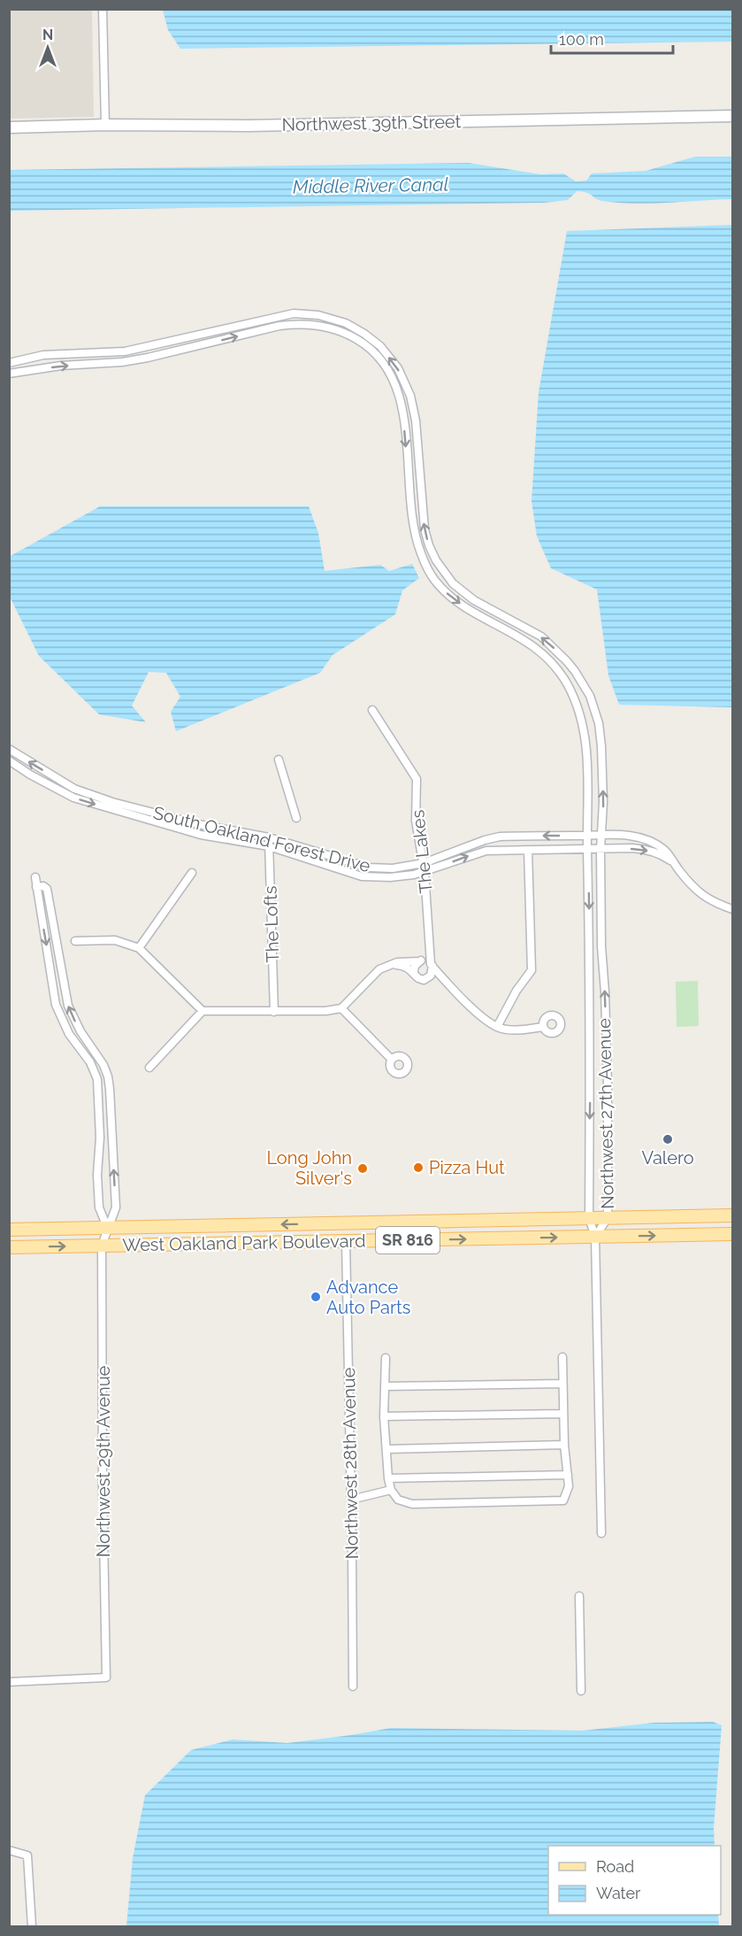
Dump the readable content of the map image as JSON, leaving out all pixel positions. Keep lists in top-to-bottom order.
{
  "streets": {
    "main road": ["SR 816", "West Oakland Park Boulevard"],
    "street": [
      "Northwest 39th Street",
      "South Oakland Forest Drive",
      "The Lakes",
      "The Lofts",
      "Northwest 27th Avenue",
      "Northwest 29th Avenue",
      "Northwest 28th Avenue"
    ]
  },
  "crossings": [
    ["South Oakland Forest Drive", "The Lakes"],
    ["South Oakland Forest Drive", "The Lofts"],
    ["South Oakland Forest Drive", "Northwest 27th Avenue"],
    ["Northwest 27th Avenue", "West Oakland Park Boulevard"],
    ["West Oakland Park Boulevard", "Northwest 29th Avenue"],
    ["West Oakland Park Boulevard", "Northwest 28th Avenue"]
  ],
  "water": ["Middle River Canal"],
  "places": [
    "Valero",
    "Pizza Hut",
    "Long John Silver's",
    "Advance Auto Parts"
  ],
  "legend": ["Road", "Water"],
  "scale_bar": "100 m",
  "north": "top"
}
